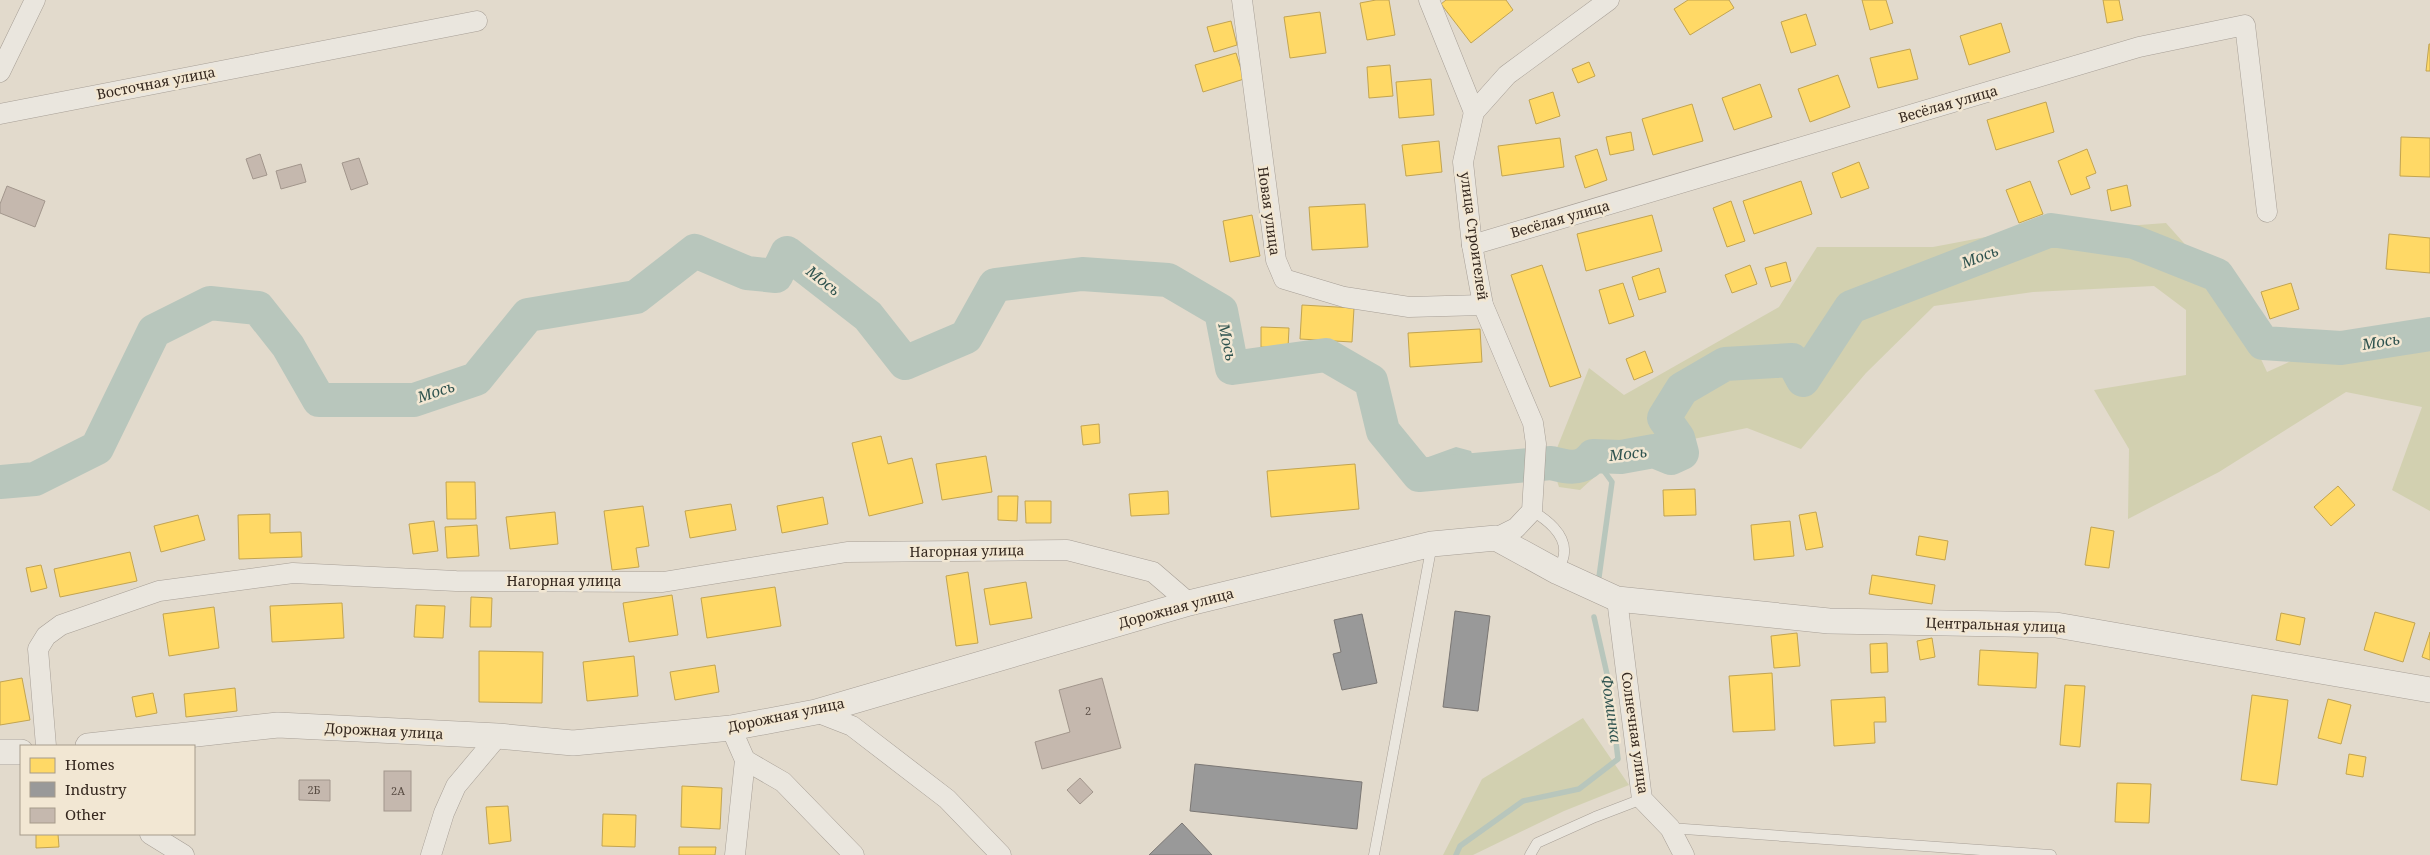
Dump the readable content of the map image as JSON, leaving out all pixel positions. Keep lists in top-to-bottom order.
{
  "streets": {
    "street": [
      "Восточная улица",
      "Весёлая улица",
      "Новая улица",
      "улица Строителей",
      "Нагорная улица",
      "Дорожная улица",
      "Центральная улица",
      "Солнечная улица"
    ]
  },
  "crossings": [
    ["Весёлая улица", "улица Строителей"],
    ["Новая улица", "улица Строителей"],
    ["Нагорная улица", "Дорожная улица"],
    ["Дорожная улица", "Центральная улица"],
    ["Центральная улица", "Солнечная улица"]
  ],
  "water": ["Мось", "Фоминка"],
  "house_numbers": ["2", "2Б", "2А"],
  "legend": ["Homes", "Industry", "Other"]
}
